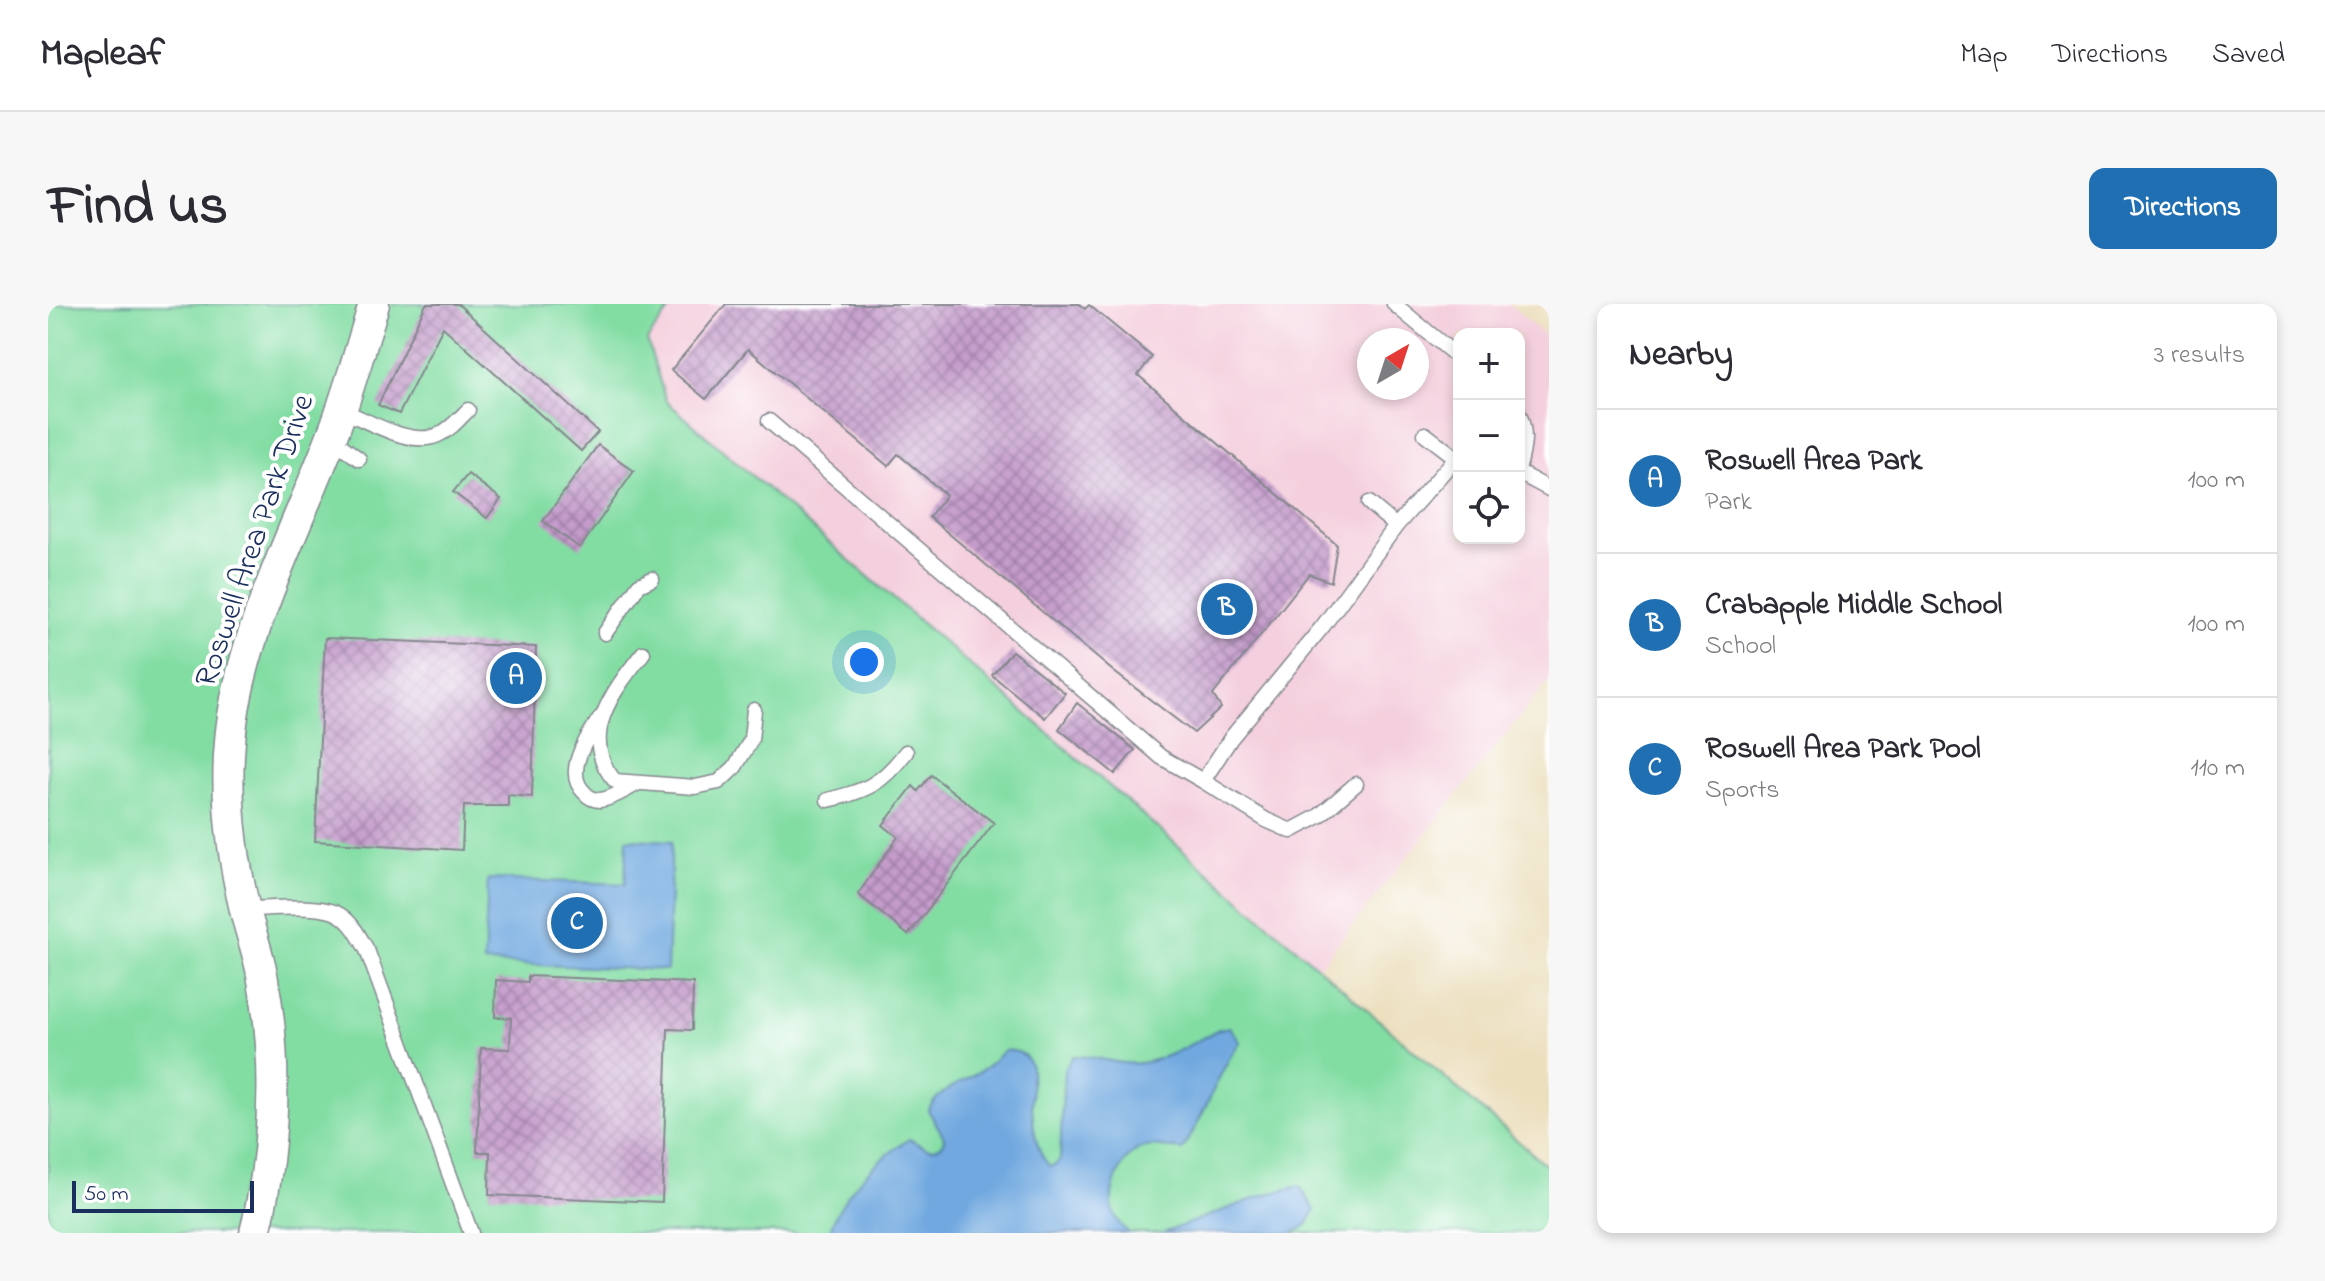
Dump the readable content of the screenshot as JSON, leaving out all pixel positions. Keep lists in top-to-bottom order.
{
  "streets": {
    "street": ["Roswell Area Park Drive"]
  },
  "scale_bar": "50 m",
  "north": "top right",
  "page": {
    "header": "Mapleaf",
    "nav": ["Map", "Directions", "Saved"],
    "title": "Find us",
    "buttons": "Directions",
    "heading": ["Nearby", "3 results"],
    "map_buttons": ["+", "−"],
    "list": [
      {
        "mark": "A",
        "name": "Roswell Area Park",
        "note": "Park",
        "value": "100 m"
      },
      {
        "mark": "B",
        "name": "Crabapple Middle School",
        "note": "School",
        "value": "100 m"
      },
      {
        "mark": "C",
        "name": "Roswell Area Park Pool",
        "note": "Sports",
        "value": "110 m"
      }
    ],
    "pins": ["B", "A", "C"],
    "scale": "50 m"
  }
}
